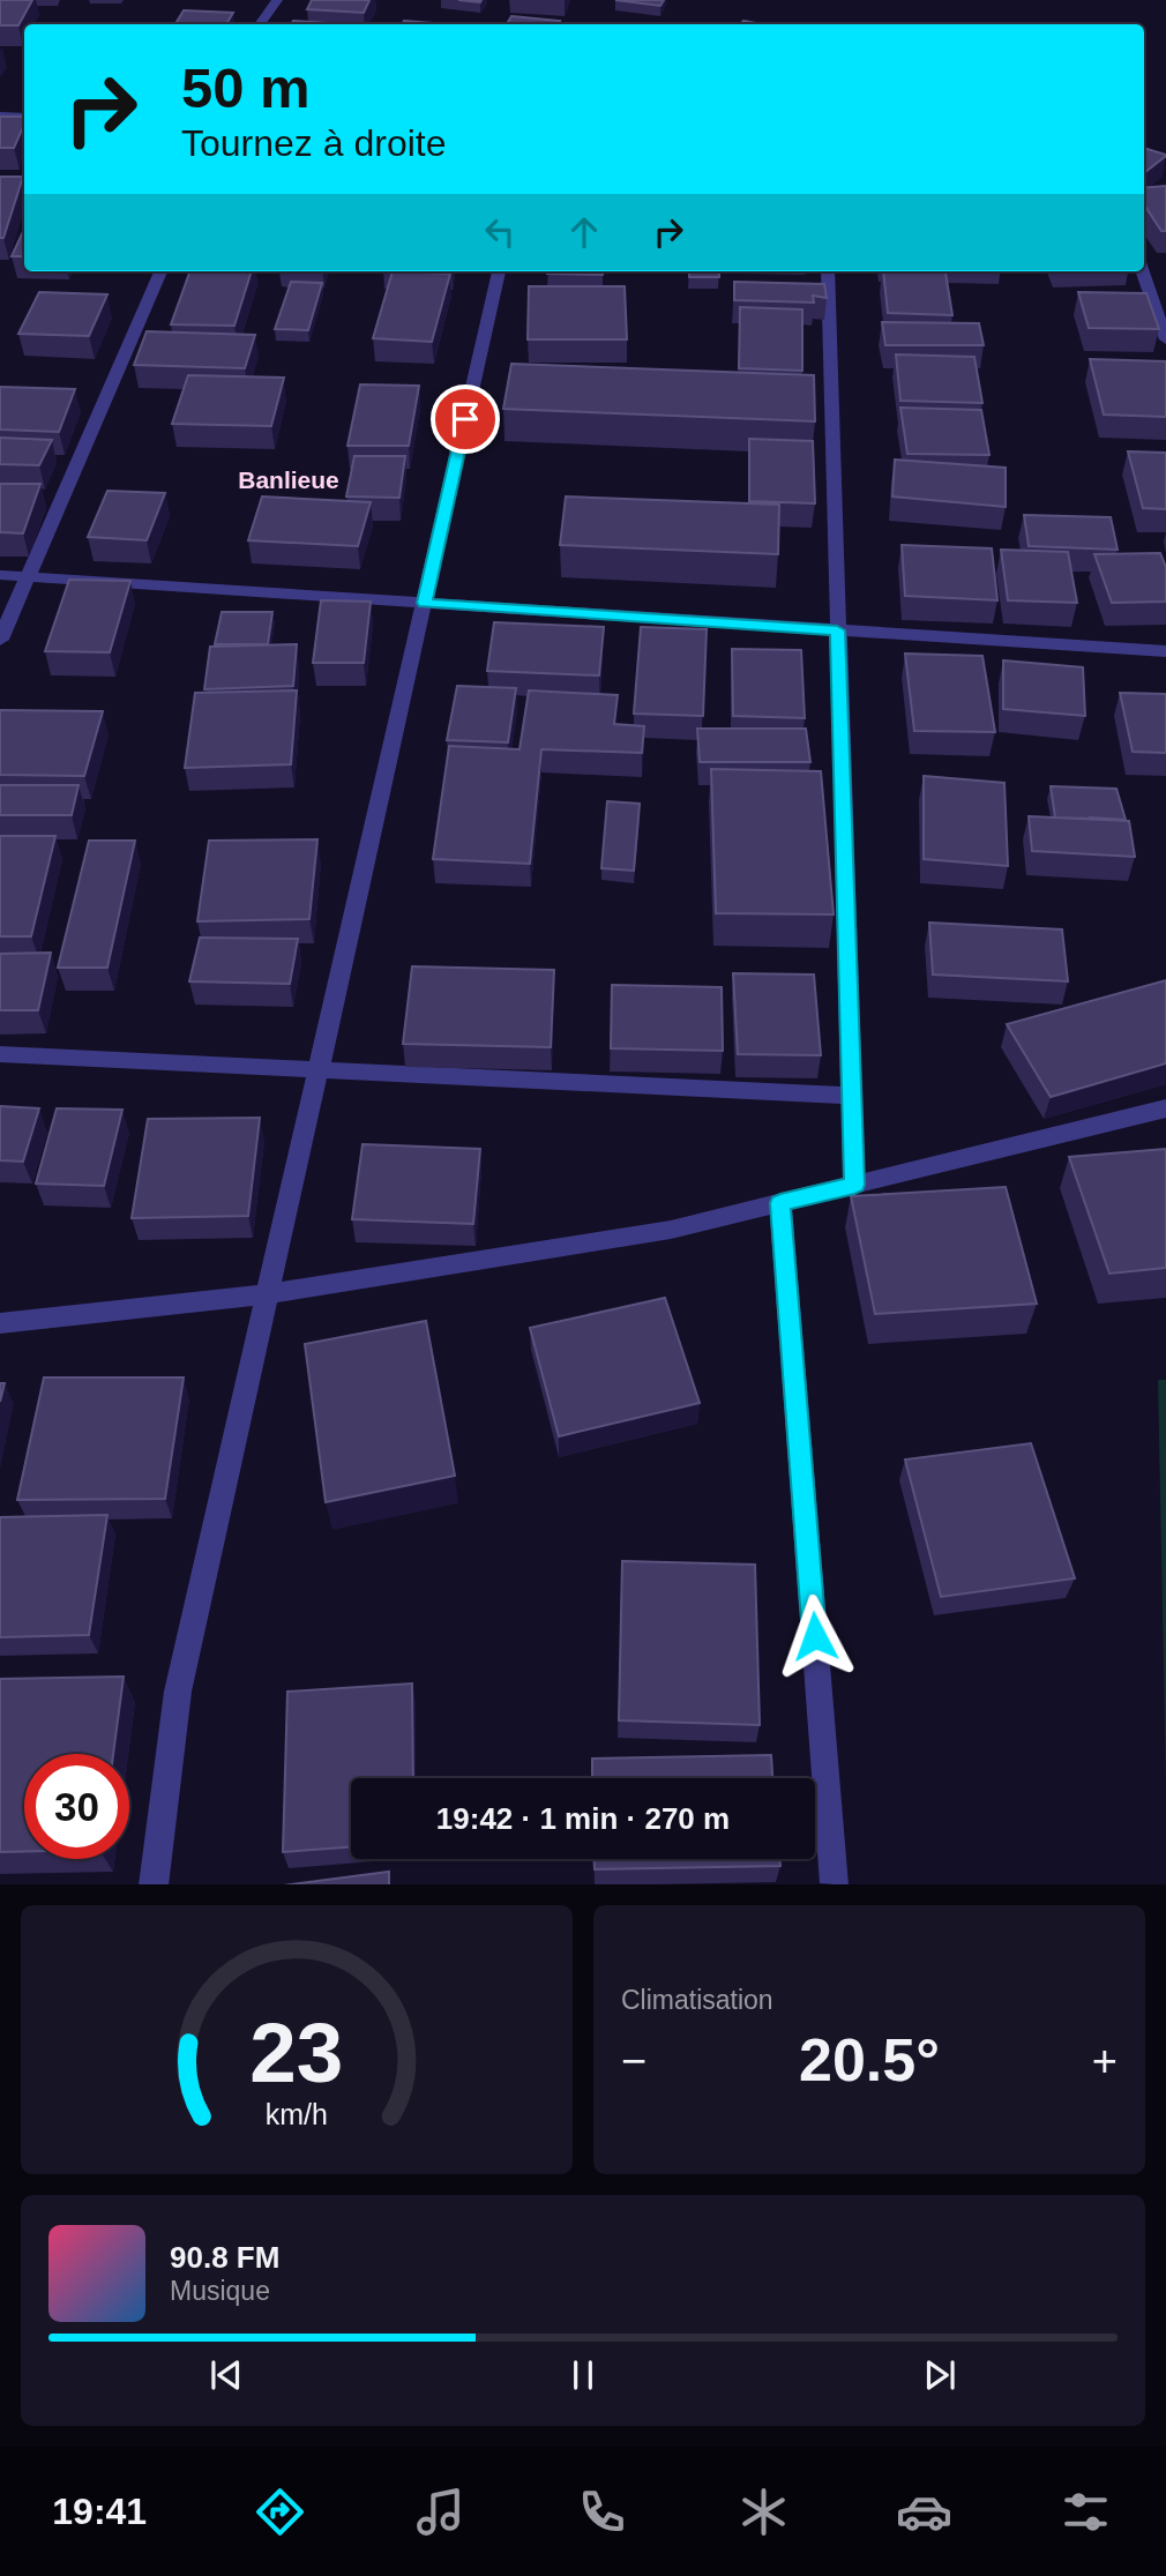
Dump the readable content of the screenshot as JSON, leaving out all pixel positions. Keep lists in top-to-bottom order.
{
  "districts": ["Banlieue"],
  "page": {
    "turn": ["50 m", "Tournez à droite"],
    "limit": "30",
    "trip": "19:42 · 1 min · 270 m",
    "tile": "Climatisation",
    "heat": ["−", "20.5°", "+"],
    "song": ["90.8 FM", "Musique"],
    "tabs": "19:41",
    "gauge": ["23", "km/h"]
  }
}
